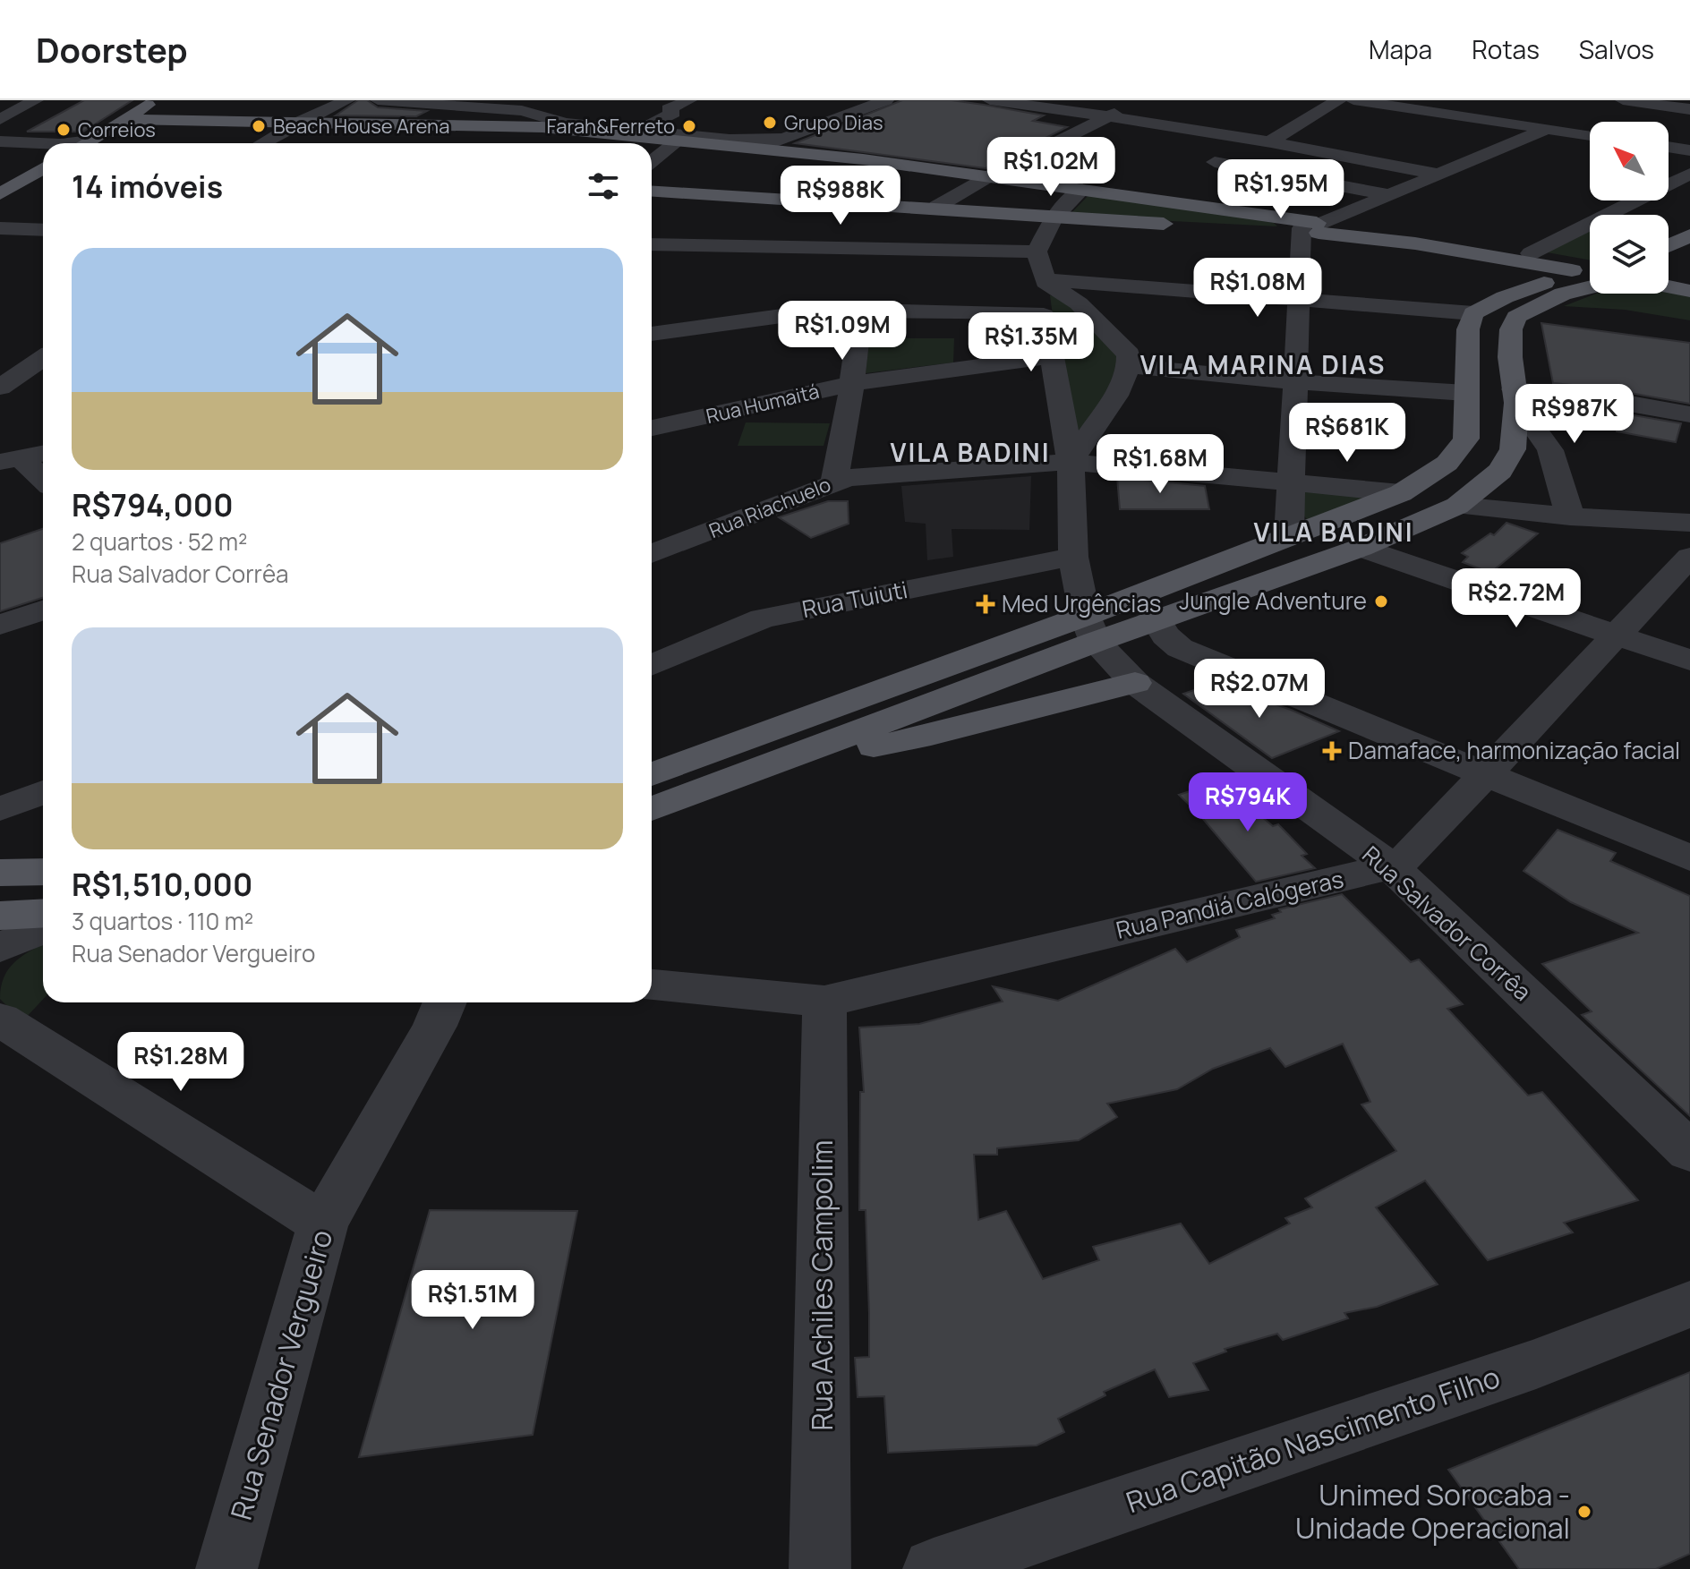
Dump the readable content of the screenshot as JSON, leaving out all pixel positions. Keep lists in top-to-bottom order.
{
  "streets": {
    "street": [
      "Rua Humaitá",
      "Rua Riachuelo",
      "Rua Tuiuti",
      "Rua Pandiá Calógeras",
      "Rua Salvador Corrêa",
      "Rua Achiles Campolim",
      "Rua Senador Vergueiro",
      "Rua Capitão Nascimento Filho"
    ]
  },
  "crossings": [
    ["Rua Pandiá Calógeras", "Rua Salvador Corrêa"],
    ["Rua Pandiá Calógeras", "Rua Achiles Campolim"]
  ],
  "districts": ["VILA MARINA DIAS", "VILA BADINI", "VILA BADINI"],
  "places": {
    "other": [
      "Grupo Dias",
      "Beach House Arena",
      "Farah&Ferreto",
      "Correios",
      "Jungle Adventure",
      "Unimed Sorocaba - Unidade Operacional"
    ],
    "health": ["Med Urgências", "Damaface, harmonização facial"]
  },
  "north": "top left",
  "page": {
    "header": "Doorstep",
    "nav": ["Mapa", "Rotas", "Salvos"],
    "price": [
      "R$1.02M",
      "R$1.95M",
      "R$988K",
      "R$1.08M",
      "R$1.09M",
      "R$1.35M",
      "R$987K",
      "R$681K",
      "R$1.68M",
      "R$2.72M",
      "R$2.07M",
      "R$794K",
      "R$1.28M",
      "R$1.51M"
    ],
    "heading": "14 imóveis",
    "list": [
      {
        "name": "R$794,000",
        "note": "2 quartos · 52 m² · Rua Salvador Corrêa"
      },
      {
        "name": "R$1,510,000",
        "note": "3 quartos · 110 m² · Rua Senador Vergueiro"
      }
    ]
  }
}
